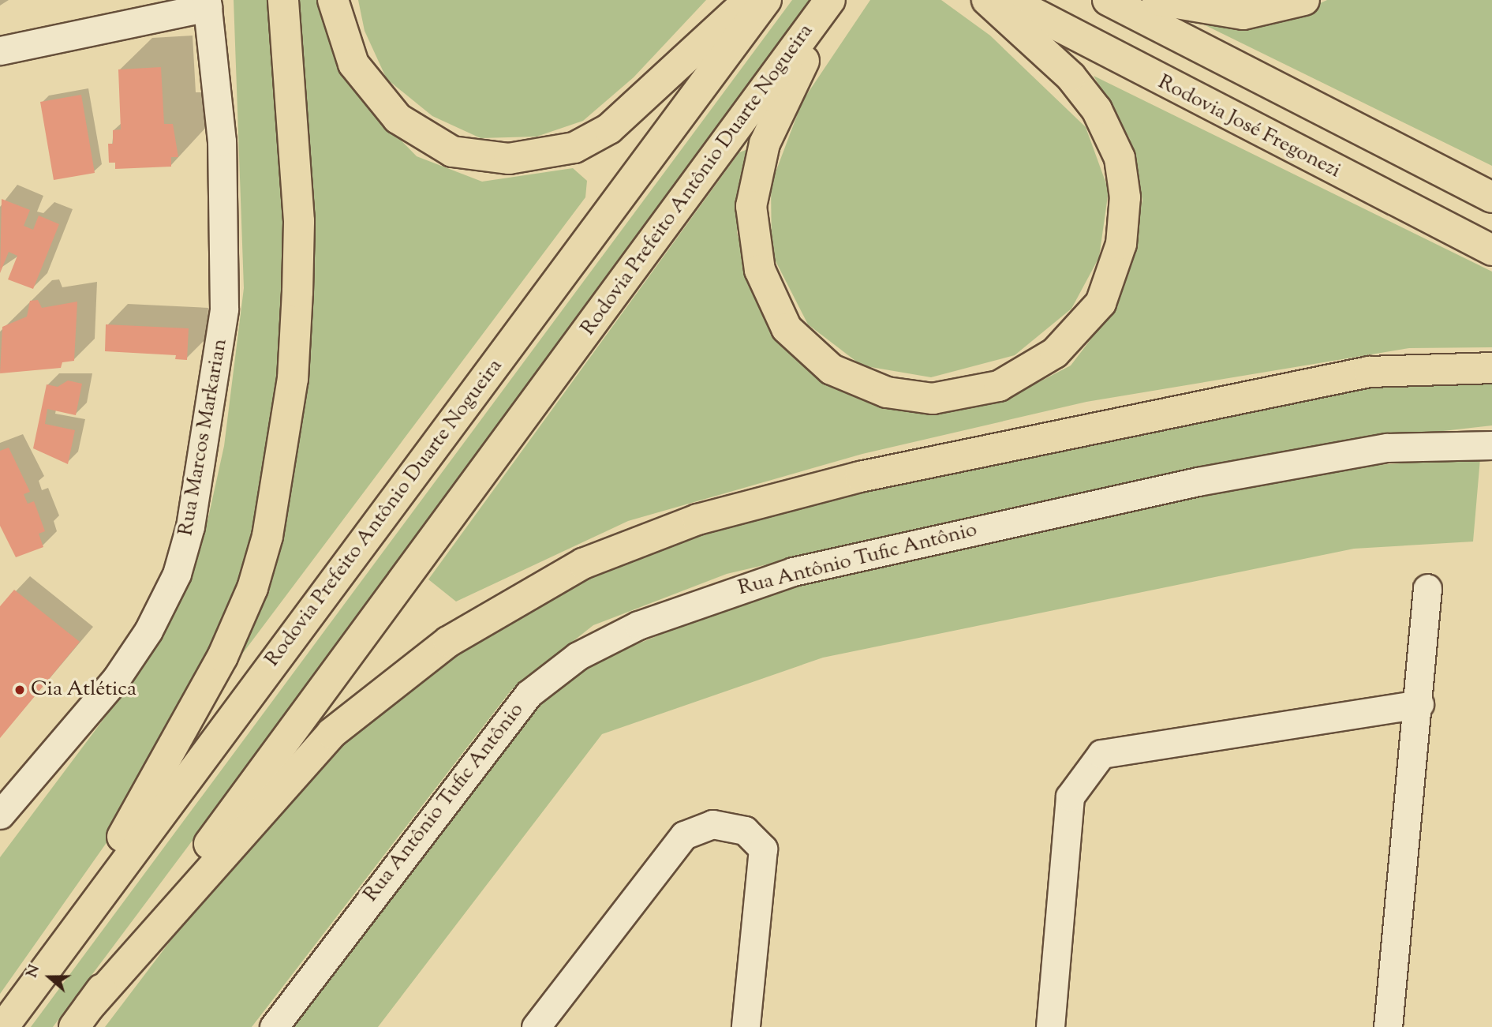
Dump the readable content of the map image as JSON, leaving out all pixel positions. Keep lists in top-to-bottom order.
{
  "streets": {
    "highway": ["Rodovia José Fregonezi", "Rodovia Prefeito Antônio Duarte Nogueira"],
    "street": ["Rua Marcos Markarian", "Rua Antônio Tufic Antônio"]
  },
  "places": ["Cia Atlética"],
  "north": "left"
}
